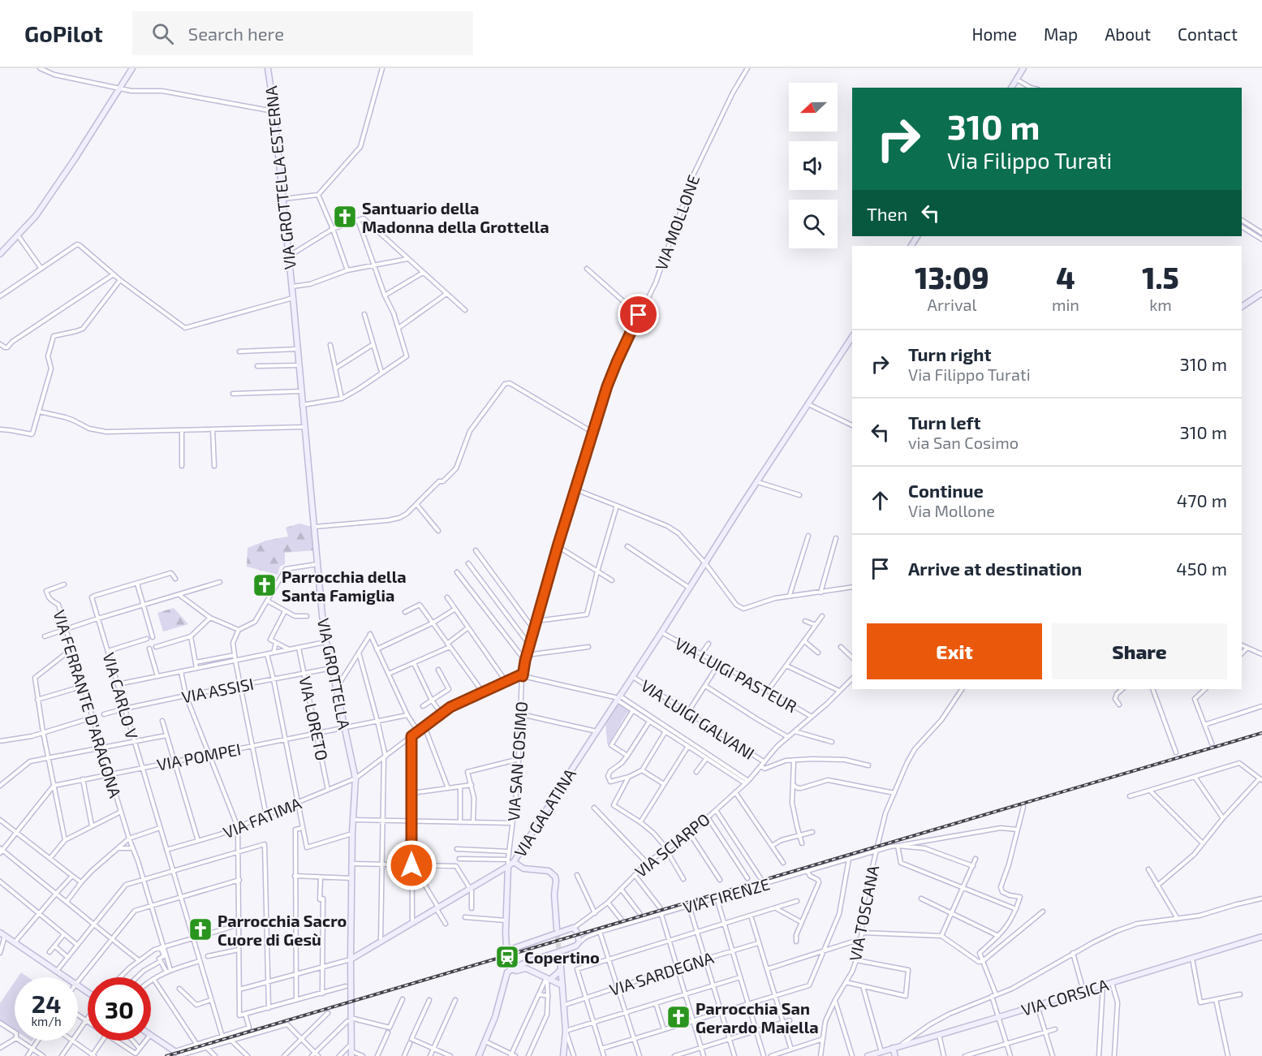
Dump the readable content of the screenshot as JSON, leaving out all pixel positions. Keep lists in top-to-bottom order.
{
  "streets": {
    "street": [
      "VIA GROTTELLA ESTERNA",
      "VIA MOLLONE",
      "VIA GROTTELLA",
      "VIA LUIGI PASTEUR",
      "VIA ASSISI",
      "VIA CARLO V",
      "VIA FERRANTE D'ARAGONA",
      "VIA LORETO",
      "VIA LUIGI GALVANI",
      "VIA POMPEI",
      "VIA SAN COSIMO",
      "VIA GALATINA",
      "VIA FATIMA",
      "VIA SCIARPO",
      "VIA FIRENZE",
      "VIA TOSCANA",
      "VIA SARDEGNA",
      "VIA CORSICA"
    ]
  },
  "crossings": [
    ["VIA GROTTELLA ESTERNA", "VIA GROTTELLA"],
    ["VIA MOLLONE", "VIA SAN COSIMO"],
    ["VIA GROTTELLA", "VIA ASSISI"],
    ["VIA GROTTELLA", "VIA POMPEI"],
    ["VIA GROTTELLA", "VIA FATIMA"],
    ["VIA LUIGI PASTEUR", "VIA GALATINA"],
    ["VIA LUIGI PASTEUR", "VIA SCIARPO"],
    ["VIA ASSISI", "VIA CARLO V"],
    ["VIA ASSISI", "VIA LORETO"],
    ["VIA CARLO V", "VIA POMPEI"],
    ["VIA CARLO V", "VIA FATIMA"],
    ["VIA FERRANTE D'ARAGONA", "VIA POMPEI"],
    ["VIA LORETO", "VIA POMPEI"],
    ["VIA LORETO", "VIA FATIMA"],
    ["VIA LUIGI GALVANI", "VIA GALATINA"],
    ["VIA LUIGI GALVANI", "VIA SCIARPO"],
    ["VIA SAN COSIMO", "VIA GALATINA"],
    ["VIA SAN COSIMO", "VIA FATIMA"],
    ["VIA GALATINA", "VIA SCIARPO"],
    ["VIA FIRENZE", "VIA TOSCANA"]
  ],
  "places": {
    "church": [
      "Santuario della Madonna della Grottella",
      "Parrocchia della Santa Famiglia",
      "Parrocchia Sacro Cuore di Gesù",
      "Parrocchia San Gerardo Maiella"
    ],
    "station": ["Copertino"]
  },
  "north": "left",
  "page": {
    "header": "GoPilot",
    "search": "Search here",
    "nav": [
      "Home",
      "Map",
      "About",
      "Contact"
    ],
    "turn": ["310 m", "Via Filippo Turati"],
    "then": "Then",
    "eta": [
      "13:09",
      "Arrival",
      "4",
      "min",
      "1.5",
      "km"
    ],
    "list": [
      {
        "name": "Turn right",
        "note": "Via Filippo Turati",
        "value": "310 m"
      },
      {
        "name": "Turn left",
        "note": "via San Cosimo",
        "value": "310 m"
      },
      {
        "name": "Continue",
        "note": "Via Mollone",
        "value": "470 m"
      },
      {
        "name": "Arrive at destination",
        "value": "450 m"
      }
    ],
    "buttons": ["Exit", "Share"],
    "speed": "24 km/h",
    "limit": "30"
  }
}
